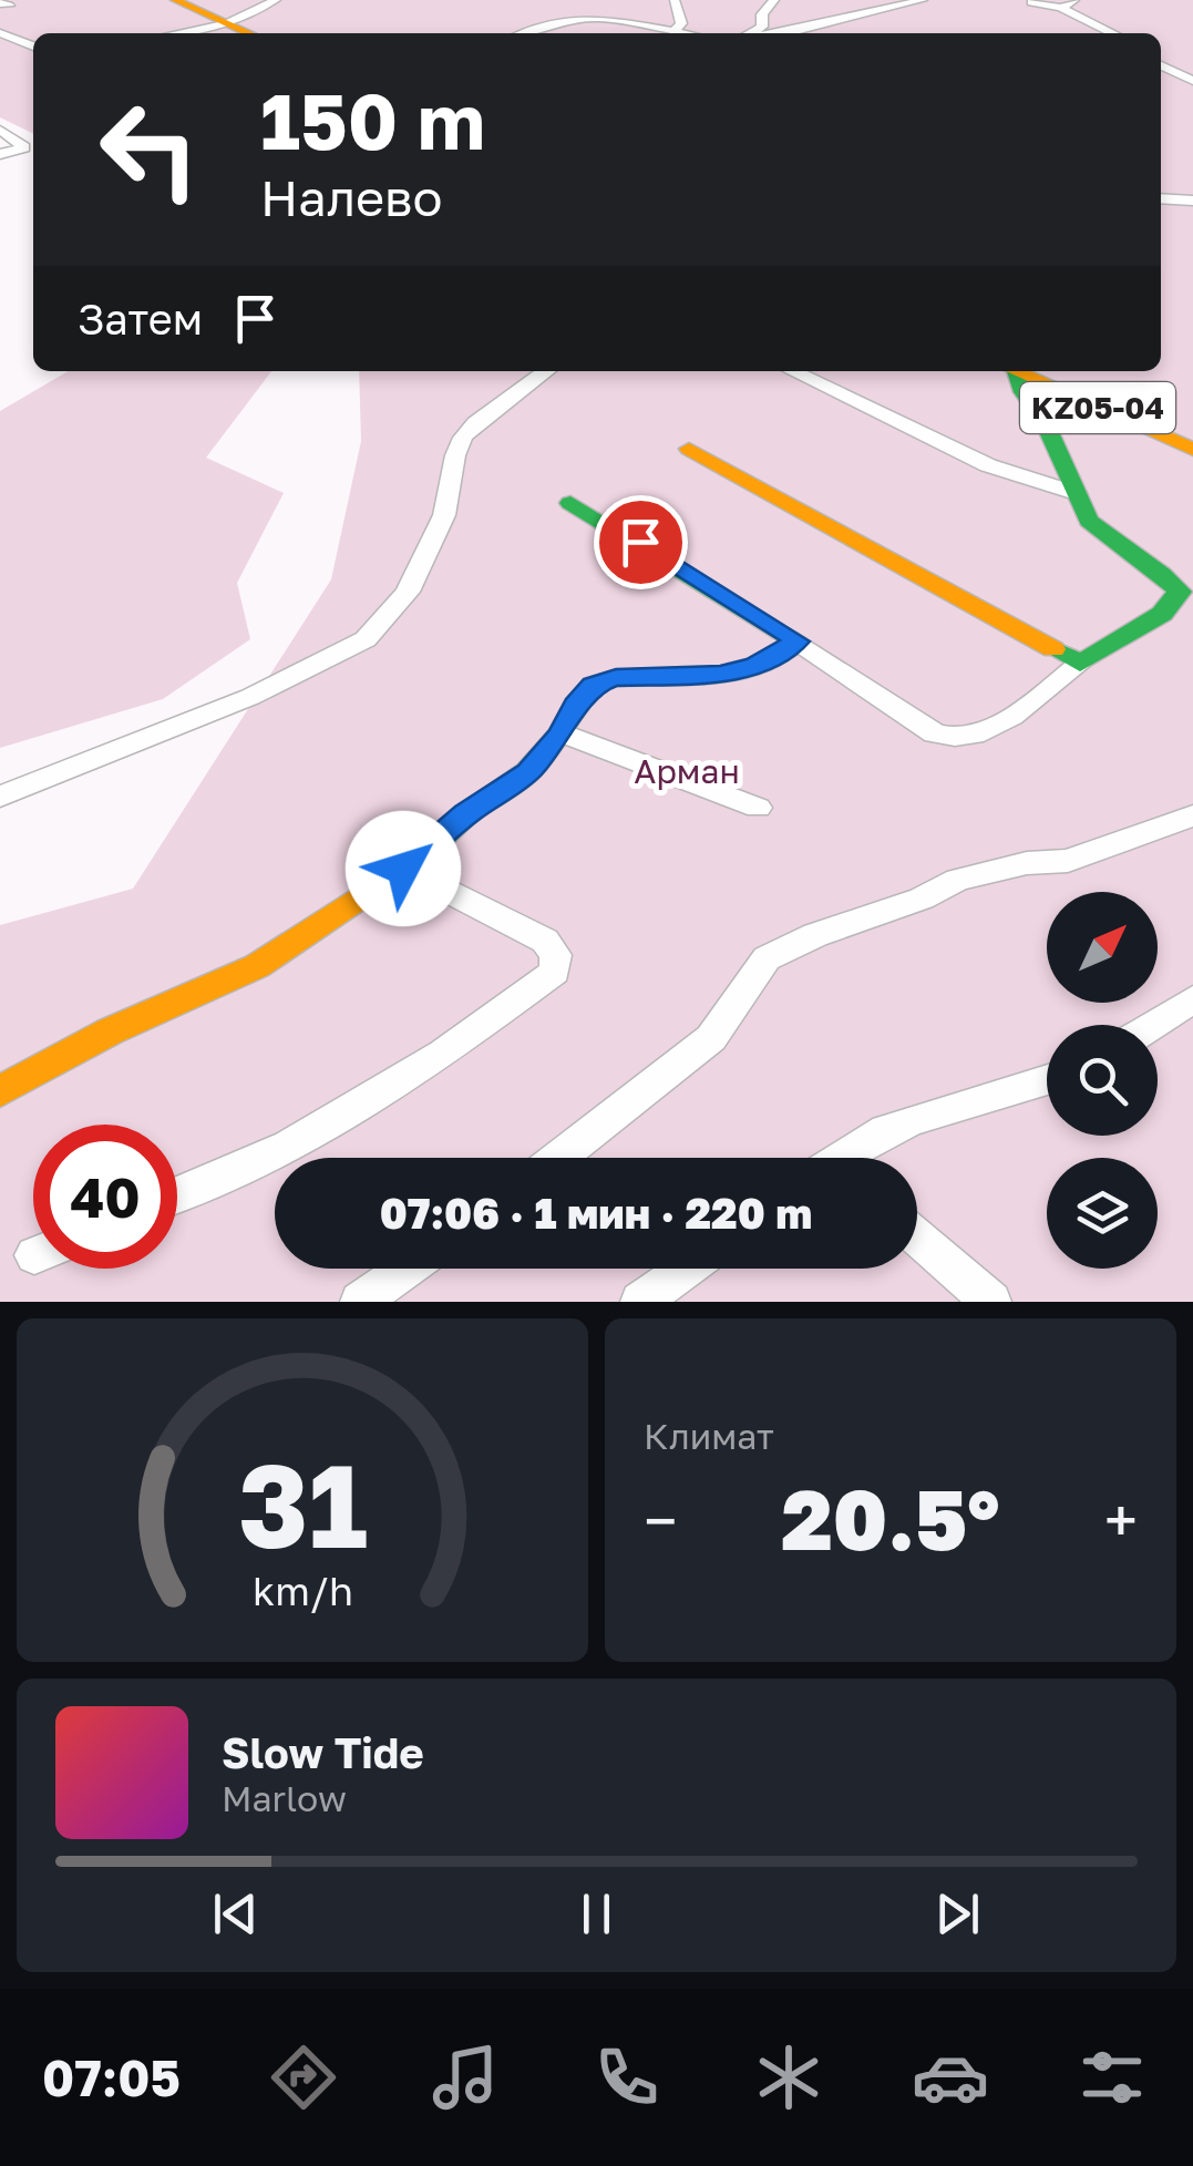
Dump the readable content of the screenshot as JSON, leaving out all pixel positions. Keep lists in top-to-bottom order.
{
  "streets": {
    "street": ["KZ05-04"]
  },
  "parks": ["Арман"],
  "north": "top right",
  "page": {
    "turn": ["150 m", "Налево"],
    "then": "Затем",
    "limit": "40",
    "trip": "07:06 · 1 мин · 220 m",
    "tile": "Климат",
    "heat": ["−", "20.5°", "+"],
    "song": ["Slow Tide", "Marlow"],
    "tabs": "07:05",
    "gauge": ["31", "km/h"]
  }
}
